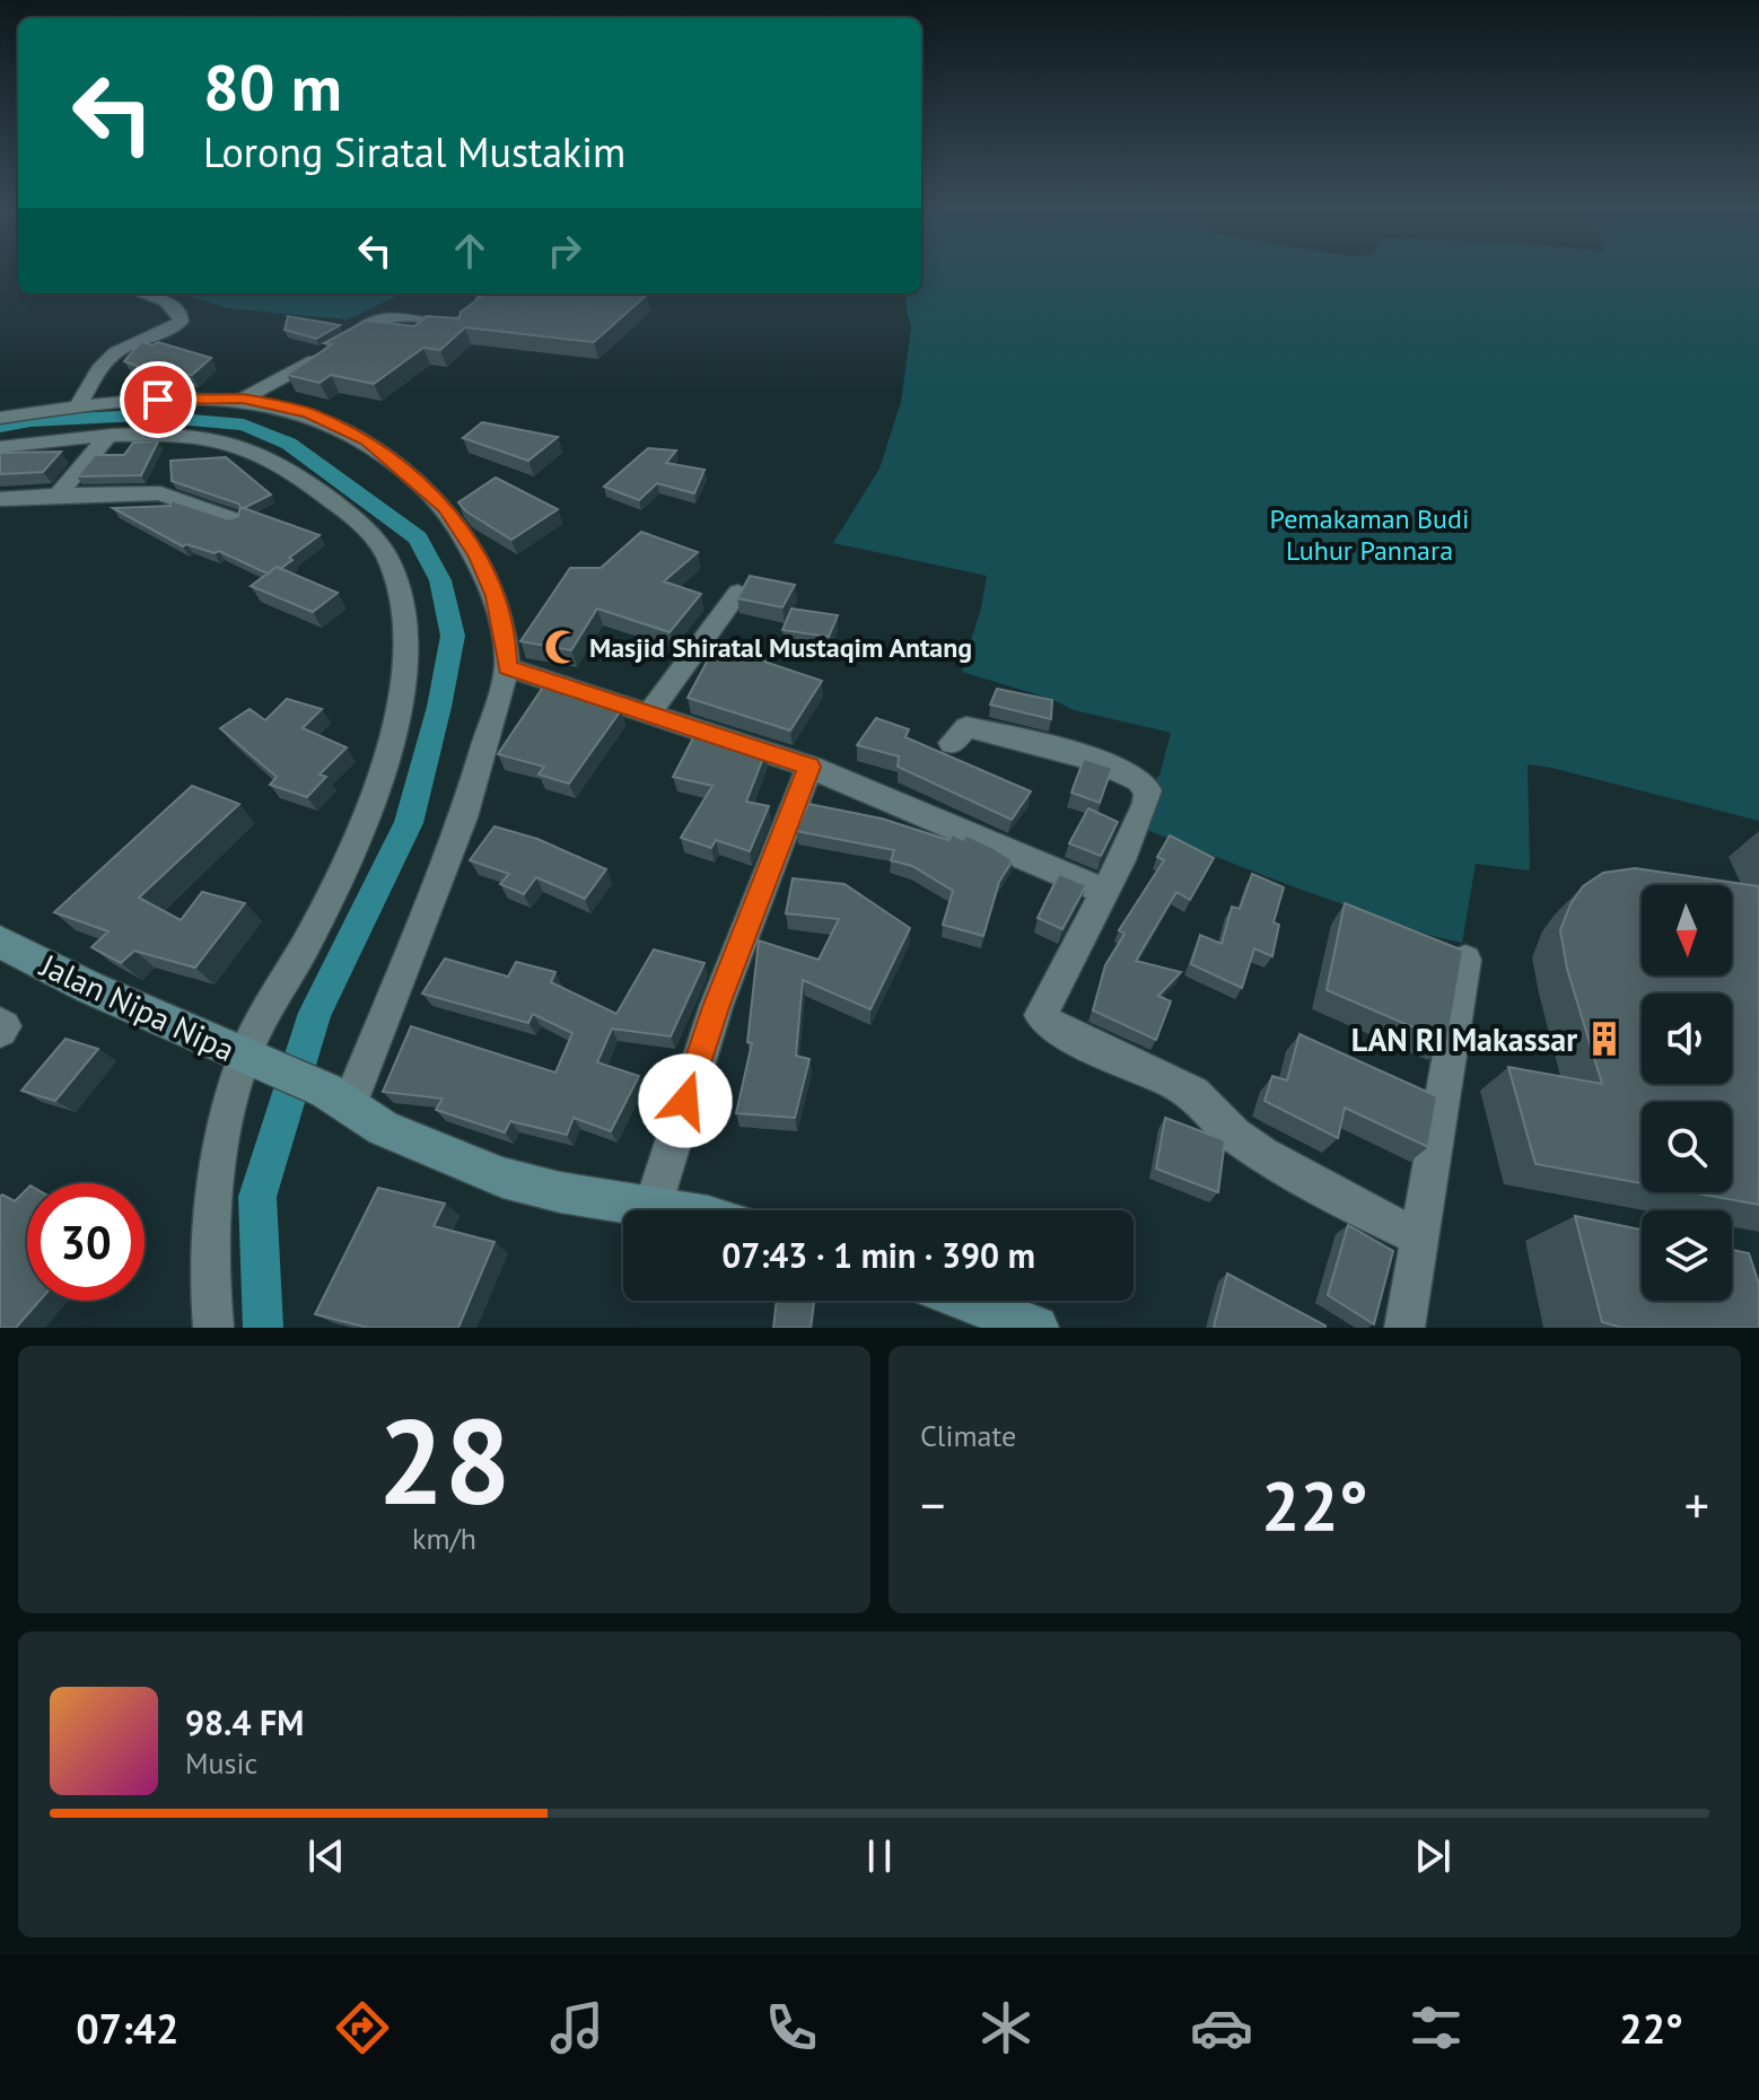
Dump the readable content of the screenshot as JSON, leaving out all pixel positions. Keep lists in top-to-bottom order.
{
  "streets": {
    "street": ["Jalan Nipa Nipa"]
  },
  "parks": ["Pemakaman Budi Luhur Pannara"],
  "places": {
    "mosque": ["Masjid Shiratal Mustaqim Antang"],
    "building": ["LAN RI Makassar"]
  },
  "north": "bottom",
  "page": {
    "turn": ["80 m", "Lorong Siratal Mustakim"],
    "limit": "30",
    "trip": "07:43 · 1 min · 390 m",
    "tile": [
      ["28", "km/h"],
      "Climate"
    ],
    "heat": ["−", "22°", "+"],
    "song": ["98.4 FM", "Music"],
    "tabs": ["07:42", "22°"]
  }
}
